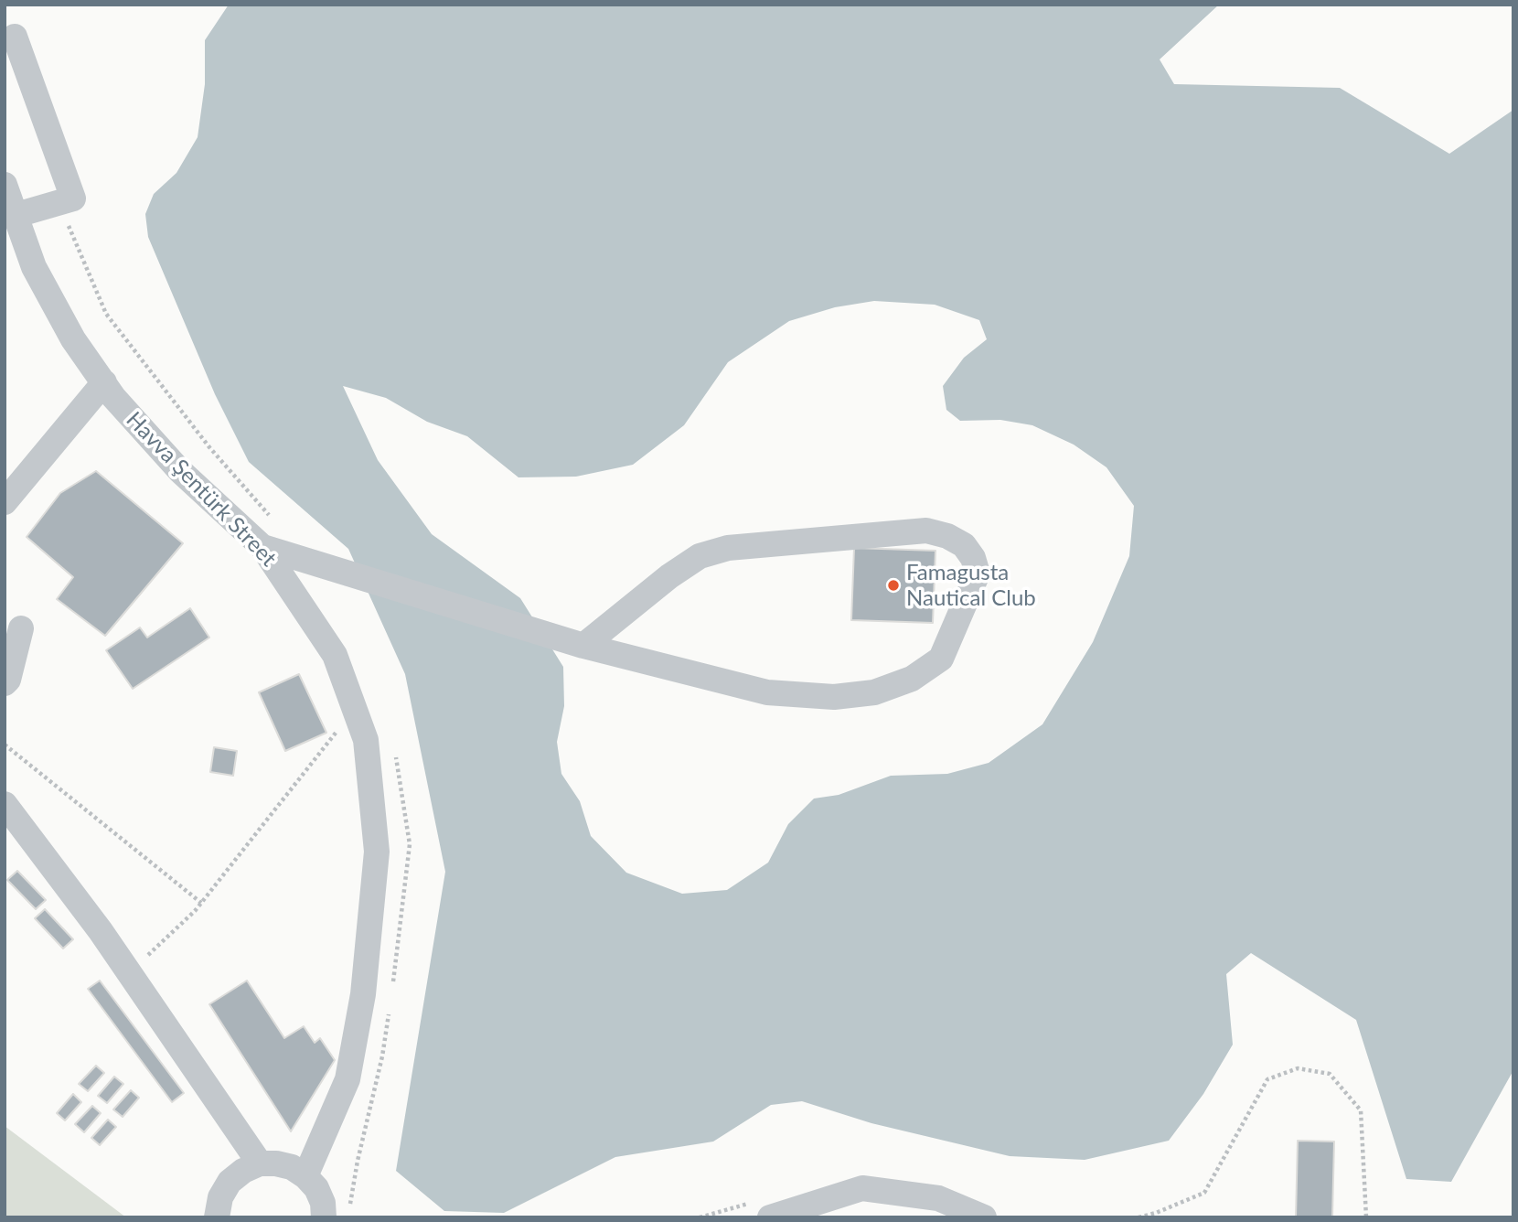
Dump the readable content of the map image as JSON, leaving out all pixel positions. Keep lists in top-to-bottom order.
{
  "streets": {
    "street": ["Havva Şentürk Street"]
  },
  "places": ["Famagusta Nautical Club"]
}
